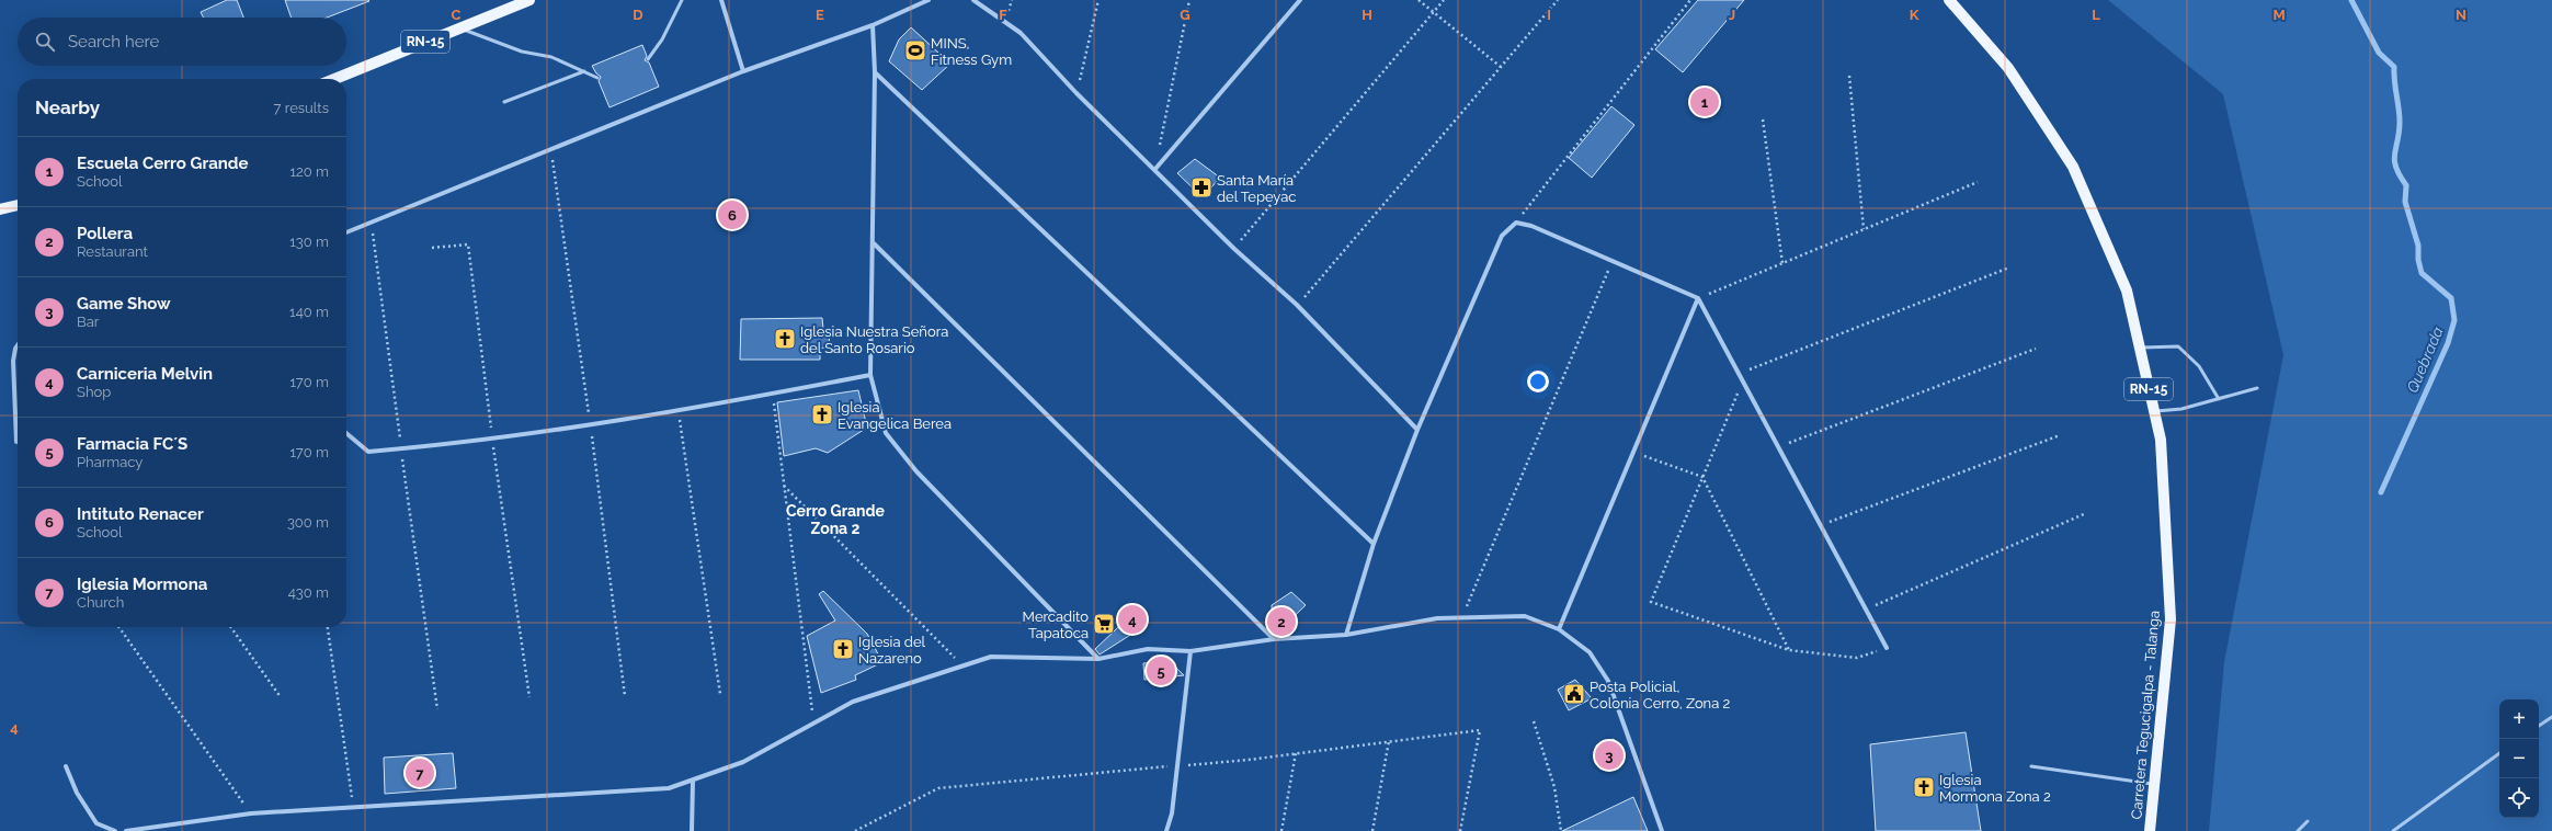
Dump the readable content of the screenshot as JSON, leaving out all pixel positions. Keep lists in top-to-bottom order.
{
  "streets": {
    "main road": ["RN-15", "Carretera Tegucigalpa - Talanga"]
  },
  "districts": ["Cerro Grande Zona 2"],
  "water": ["Quebrada"],
  "places": {
    "sports": ["MINS, Fitness Gym"],
    "pharmacy": ["Santa María del Tepeyac"],
    "church": [
      "Iglesia Nuestra Señora del Santo Rosario",
      "Iglesia Evangelica Berea",
      "Iglesia del Nazareno",
      "Iglesia Mormona Zona 2"
    ],
    "supermarket": ["Mercadito Tapatoca"],
    "public building": ["Posta Policial, Colonia Cerro, Zona 2"]
  },
  "page": {
    "search": "Search here",
    "heading": ["Nearby", "7 results"],
    "pins": [
      "1",
      "6",
      "4",
      "2",
      "5",
      "3",
      "7"
    ],
    "list": [
      {
        "mark": "1",
        "name": "Escuela Cerro Grande",
        "note": "School",
        "value": "120 m"
      },
      {
        "mark": "2",
        "name": "Pollera",
        "note": "Restaurant",
        "value": "130 m"
      },
      {
        "mark": "3",
        "name": "Game Show",
        "note": "Bar",
        "value": "140 m"
      },
      {
        "mark": "4",
        "name": "Carniceria Melvin",
        "note": "Shop",
        "value": "170 m"
      },
      {
        "mark": "5",
        "name": "Farmacia FC´S",
        "note": "Pharmacy",
        "value": "170 m"
      },
      {
        "mark": "6",
        "name": "Intituto Renacer",
        "note": "School",
        "value": "300 m"
      },
      {
        "mark": "7",
        "name": "Iglesia Mormona",
        "note": "Church",
        "value": "430 m"
      }
    ],
    "map_buttons": ["+", "−"]
  },
  "grid": {
    "columns": [
      "C",
      "D",
      "E",
      "F",
      "G",
      "H",
      "I",
      "J",
      "K",
      "L",
      "M",
      "N"
    ],
    "rows": ["4"]
  }
}
